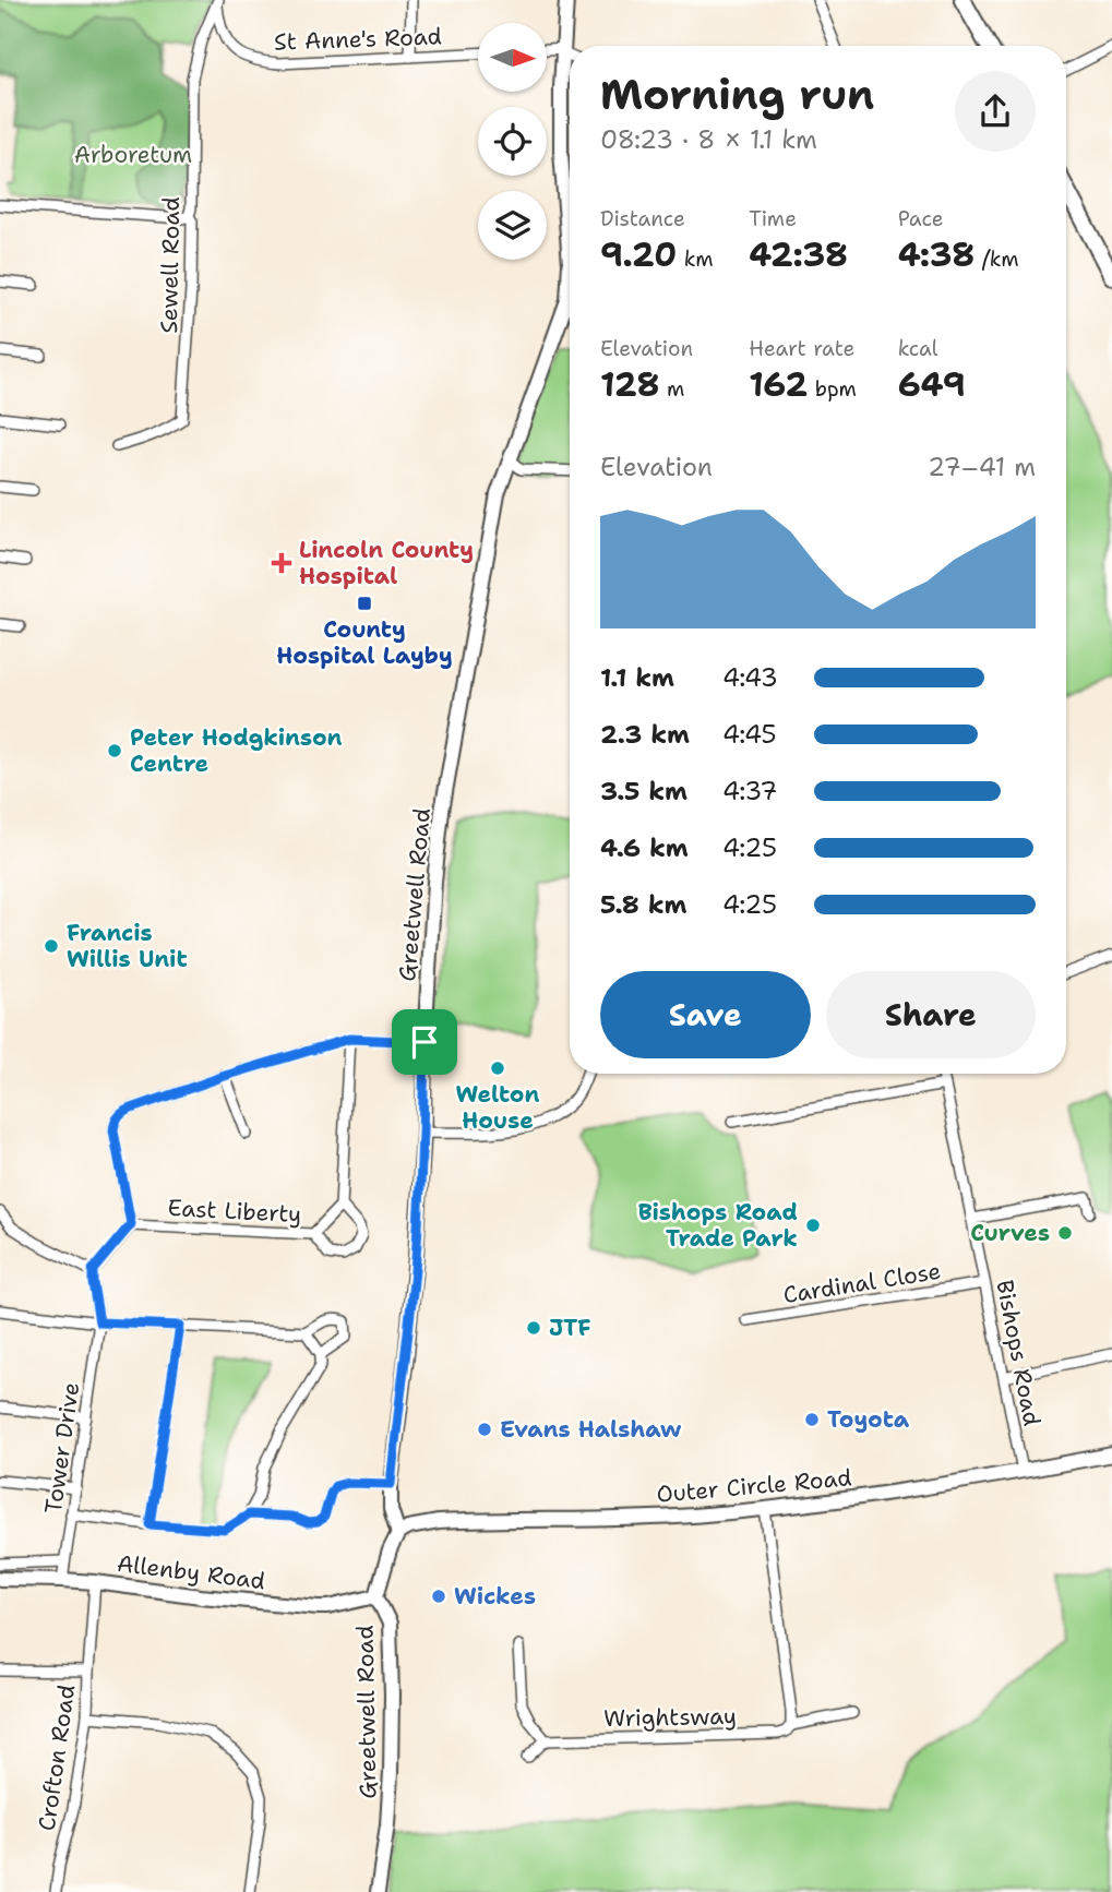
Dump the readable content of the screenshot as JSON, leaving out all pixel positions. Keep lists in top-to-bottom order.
{
  "streets": {
    "street": [
      "St Anne's Road",
      "Sewell Road",
      "Greetwell Road",
      "East Liberty",
      "Cardinal Close",
      "Bishops Road",
      "Tower Drive",
      "Outer Circle Road",
      "Allenby Road",
      "Wrightsway",
      "Crofton Road"
    ]
  },
  "crossings": [
    ["St Anne's Road", "Sewell Road"],
    ["Greetwell Road", "Outer Circle Road"],
    ["Greetwell Road", "Allenby Road"],
    ["Cardinal Close", "Bishops Road"],
    ["Bishops Road", "Outer Circle Road"],
    ["Tower Drive", "Allenby Road"],
    ["Allenby Road", "Crofton Road"]
  ],
  "parks": ["Arboretum"],
  "places": {
    "health": ["Lincoln County Hospital"],
    "transit": ["County Hospital Layby"],
    "other": [
      "Peter Hodgkinson Centre",
      "Francis Willis Unit",
      "Welton House",
      "Bishops Road Trade Park",
      "Curves",
      "JTF",
      "Toyota",
      "Evans Halshaw",
      "Wickes"
    ]
  },
  "north": "right",
  "page": {
    "heading": ["Morning run", "08:23 · 8 × 1.1 km"],
    "stats": [
      ["Distance", "9.20 km"],
      ["Time", "42:38"],
      ["Pace", "4:38 /km"],
      ["Elevation", "128 m"],
      ["Heart rate", "162 bpm"],
      ["kcal", "649"]
    ],
    "chart": ["Elevation", "27–41 m"],
    "list": [
      {
        "name": "1.1 km",
        "note": "4:43"
      },
      {
        "name": "2.3 km",
        "note": "4:45"
      },
      {
        "name": "3.5 km",
        "note": "4:37"
      },
      {
        "name": "4.6 km",
        "note": "4:25"
      },
      {
        "name": "5.8 km",
        "note": "4:25"
      }
    ],
    "buttons": ["Save", "Share"]
  }
}
